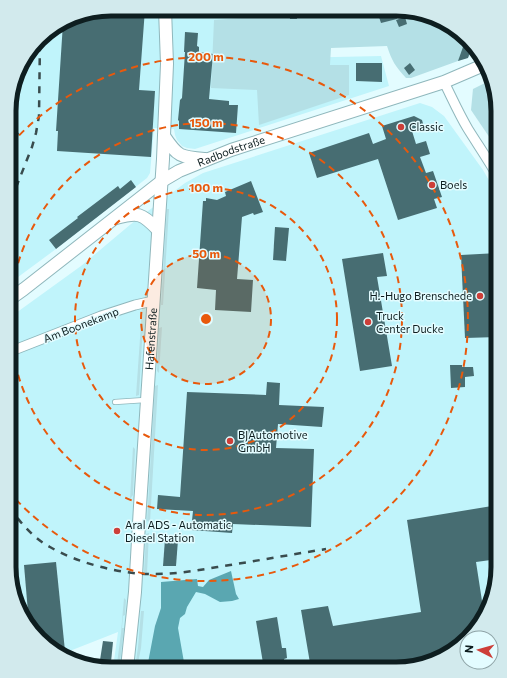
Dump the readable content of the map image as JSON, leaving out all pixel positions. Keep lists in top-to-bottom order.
{
  "streets": {
    "street": ["Radbodstraße", "Am Boonekamp", "Hafenstraße"]
  },
  "crossings": [
    ["Radbodstraße", "Hafenstraße"],
    ["Am Boonekamp", "Hafenstraße"]
  ],
  "places": [
    "Classic",
    "Boels",
    "H.-Hugo Brenschede",
    "Truck Center Ducke",
    "BJAutomotive GmbH",
    "Aral ADS - Automatic Diesel Station"
  ],
  "north": "left",
  "rings": [
    "200 m",
    "150 m",
    "100 m",
    "50 m"
  ]
}
